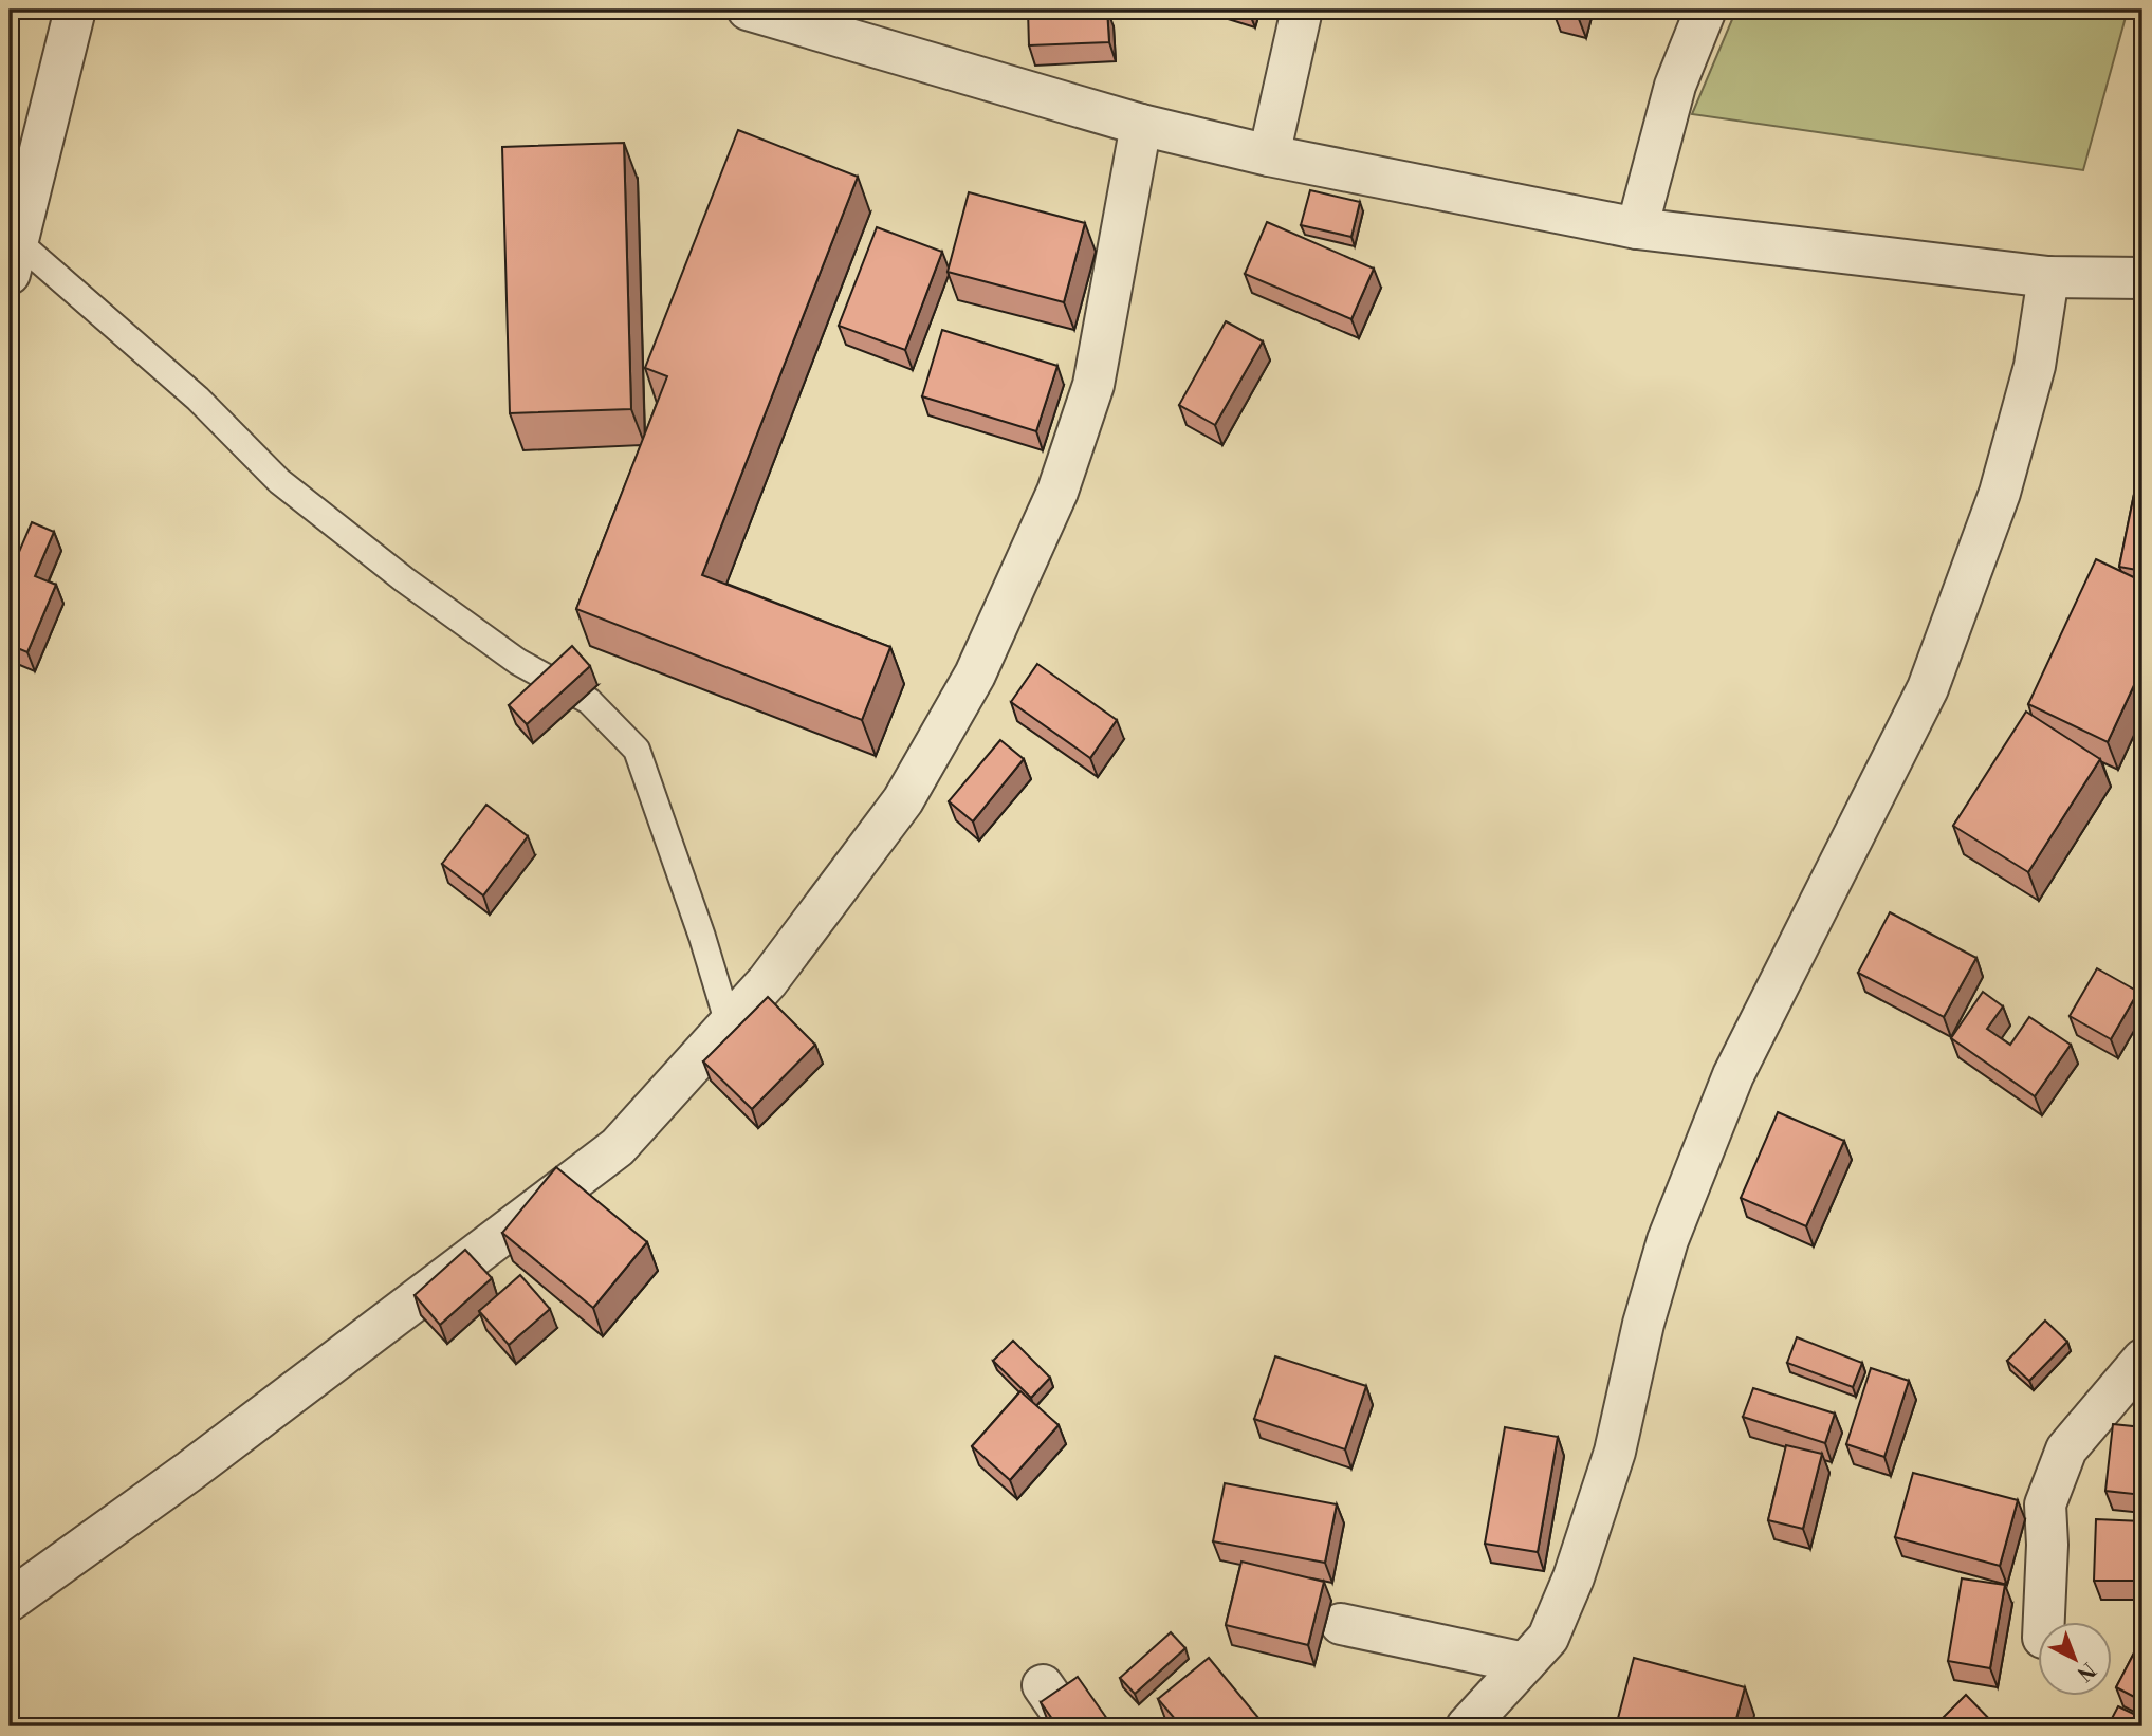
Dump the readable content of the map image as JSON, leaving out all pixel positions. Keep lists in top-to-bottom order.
{
  "north": "bottom right"
}
